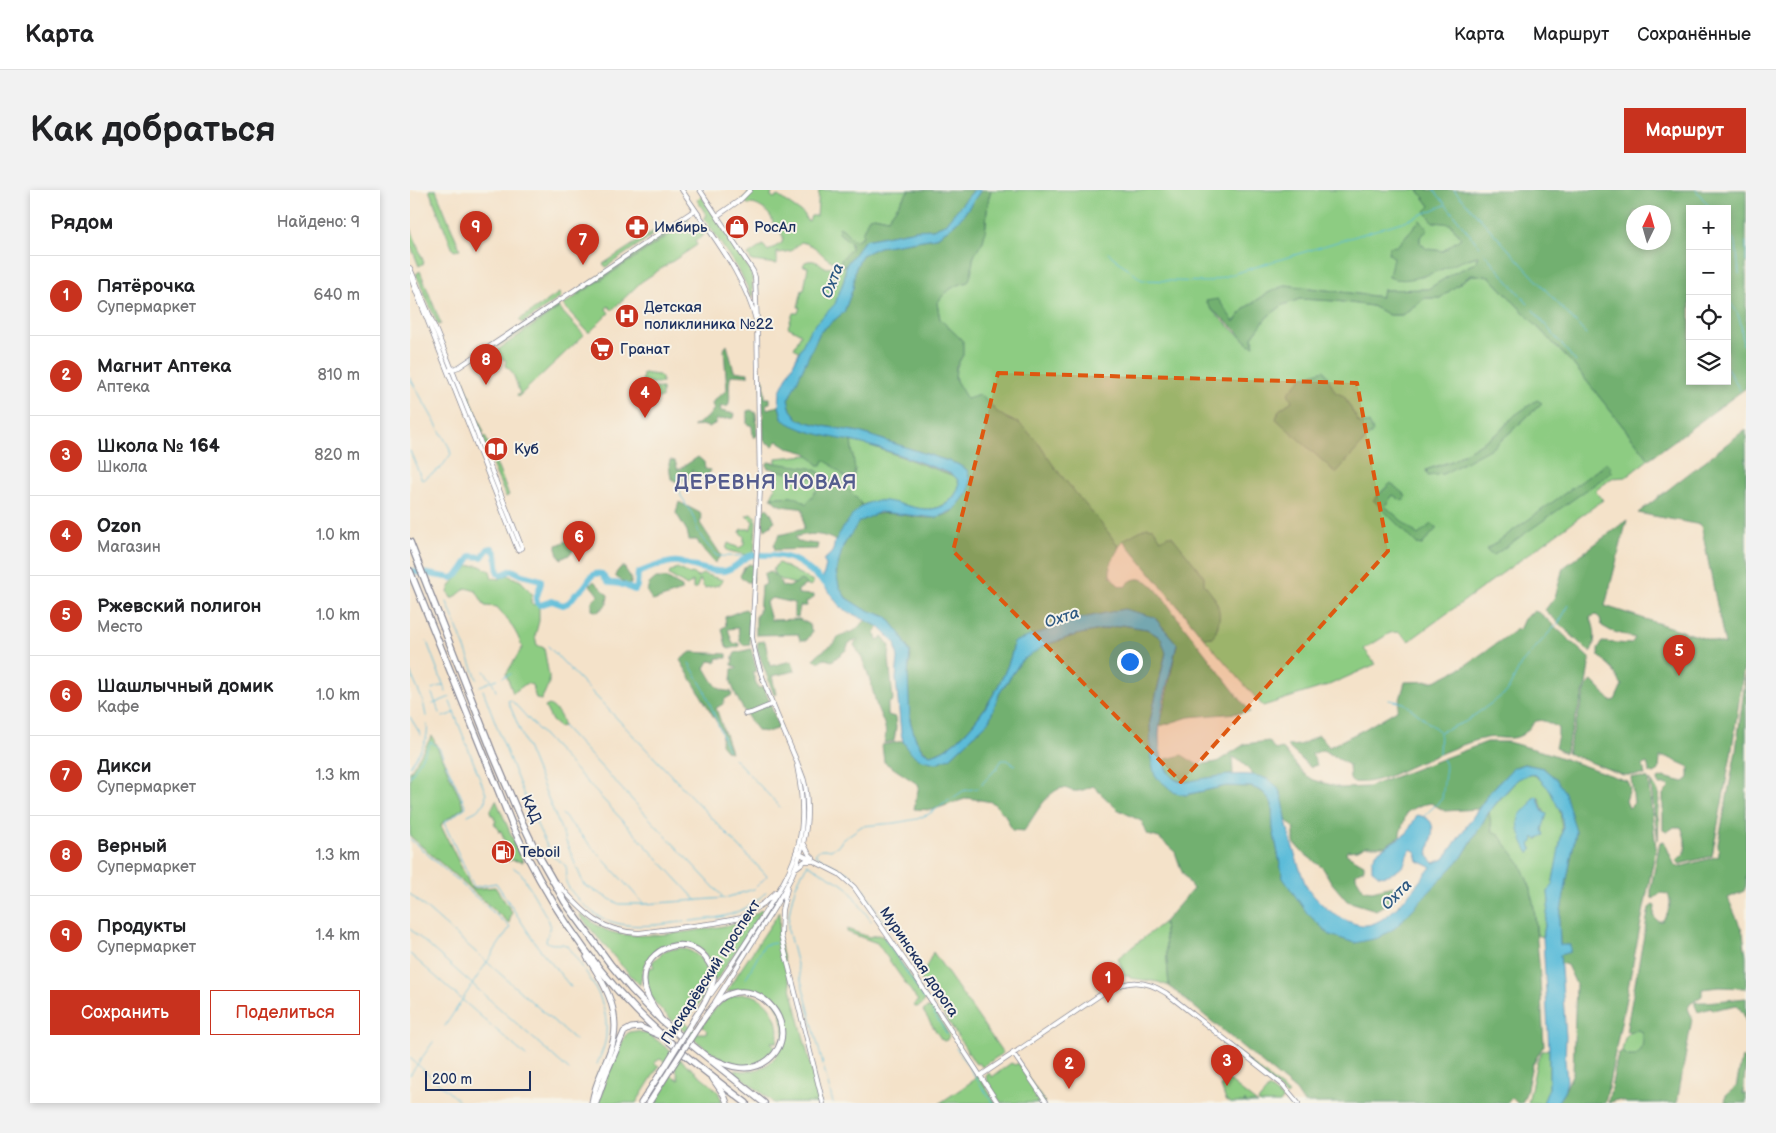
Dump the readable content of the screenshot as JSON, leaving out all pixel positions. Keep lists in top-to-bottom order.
{
  "streets": {
    "highway": ["КАД"],
    "main road": ["Пискарёвский проспект"],
    "street": ["Муринская дорога"]
  },
  "crossings": [
    ["Муринская дорога", "Пискарёвский проспект"]
  ],
  "districts": ["ДЕРЕВНЯ НОВАЯ"],
  "water": ["Охта"],
  "places": {
    "pharmacy": ["Имбирь"],
    "shop": ["РосАл"],
    "hospital": ["Детская поликлиника №22"],
    "supermarket": ["Гранат"],
    "library": ["Куб"],
    "fuel station": ["Teboil"]
  },
  "scale_bar": "200 m",
  "north": "top",
  "page": {
    "header": "Карта",
    "nav": ["Карта", "Маршрут", "Сохранённые"],
    "buttons": [
      "Маршрут",
      ["Сохранить", "Поделиться"]
    ],
    "title": "Как добраться",
    "heading": ["Рядом", "Найдено: 9"],
    "map_buttons": ["+", "−"],
    "pins": [
      "9",
      "7",
      "8",
      "4",
      "6",
      "5",
      "1",
      "3",
      "2"
    ],
    "list": [
      {
        "mark": "1",
        "name": "Пятёрочка",
        "note": "Супермаркет",
        "value": "640 m"
      },
      {
        "mark": "2",
        "name": "Магнит Аптека",
        "note": "Аптека",
        "value": "810 m"
      },
      {
        "mark": "3",
        "name": "Школа № 164",
        "note": "Школа",
        "value": "820 m"
      },
      {
        "mark": "4",
        "name": "Ozon",
        "note": "Магазин",
        "value": "1.0 km"
      },
      {
        "mark": "5",
        "name": "Ржевский полигон",
        "note": "Место",
        "value": "1.0 km"
      },
      {
        "mark": "6",
        "name": "Шашлычный домик",
        "note": "Кафе",
        "value": "1.0 km"
      },
      {
        "mark": "7",
        "name": "Дикси",
        "note": "Супермаркет",
        "value": "1.3 km"
      },
      {
        "mark": "8",
        "name": "Верный",
        "note": "Супермаркет",
        "value": "1.3 km"
      },
      {
        "mark": "9",
        "name": "Продукты",
        "note": "Супермаркет",
        "value": "1.4 km"
      }
    ],
    "scale": "200 m"
  }
}
